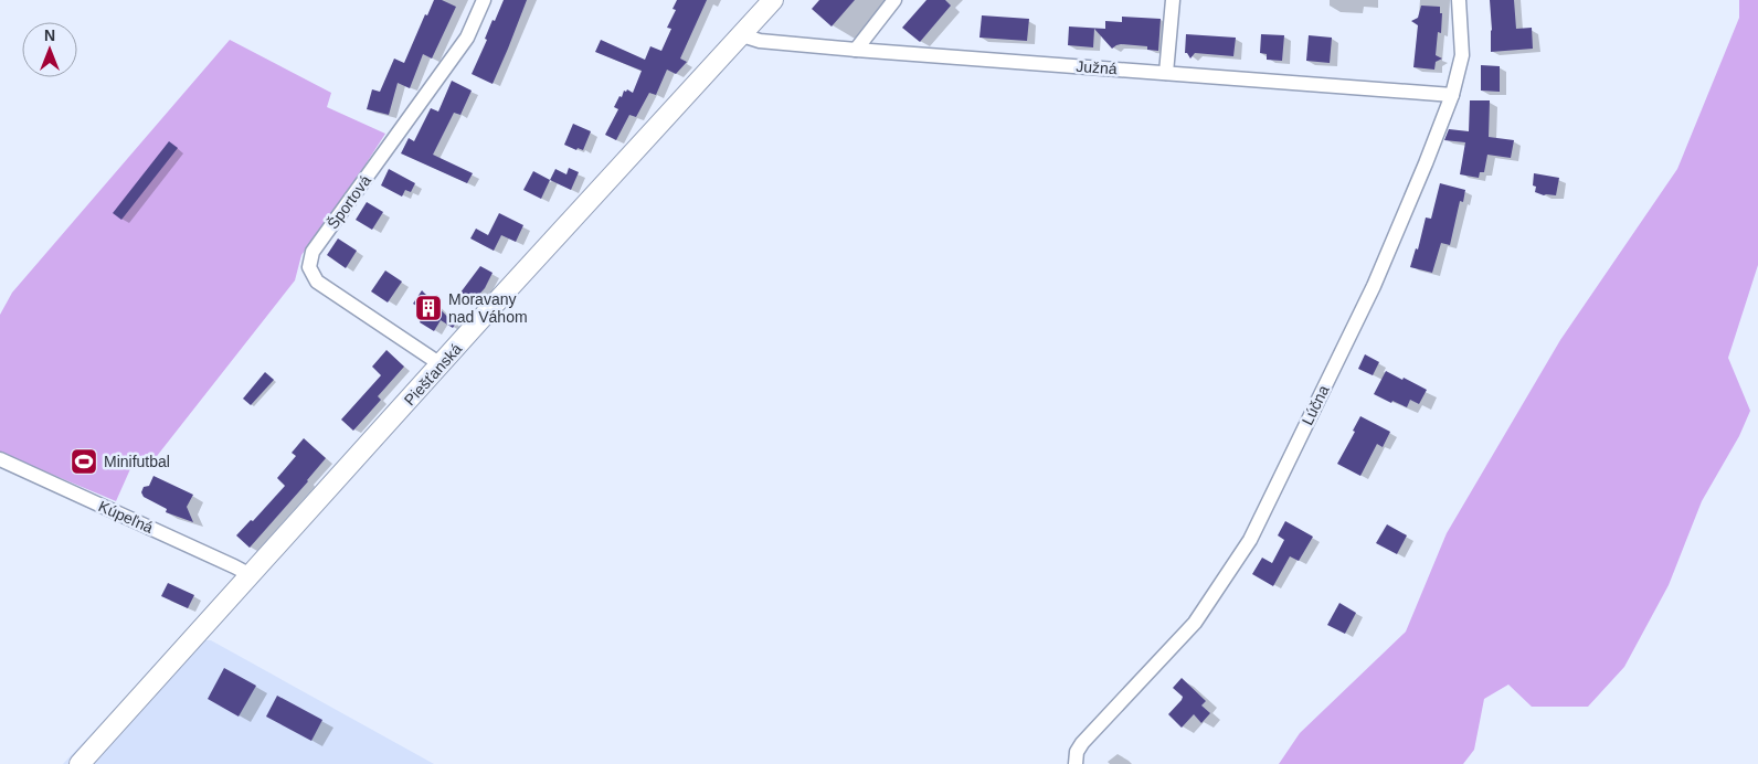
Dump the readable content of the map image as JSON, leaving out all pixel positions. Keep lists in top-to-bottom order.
{
  "streets": {
    "main road": ["Piešťanská"],
    "street": [
      "Južná",
      "Športová",
      "Lúčna",
      "Kúpeľná"
    ]
  },
  "crossings": [
    ["Južná", "Piešťanská"],
    ["Južná", "Lúčna"],
    ["Športová", "Piešťanská"],
    ["Piešťanská", "Kúpeľná"]
  ],
  "places": {
    "building": ["Moravany nad Váhom"],
    "sports": ["Minifutbal"]
  },
  "north": "top"
}
